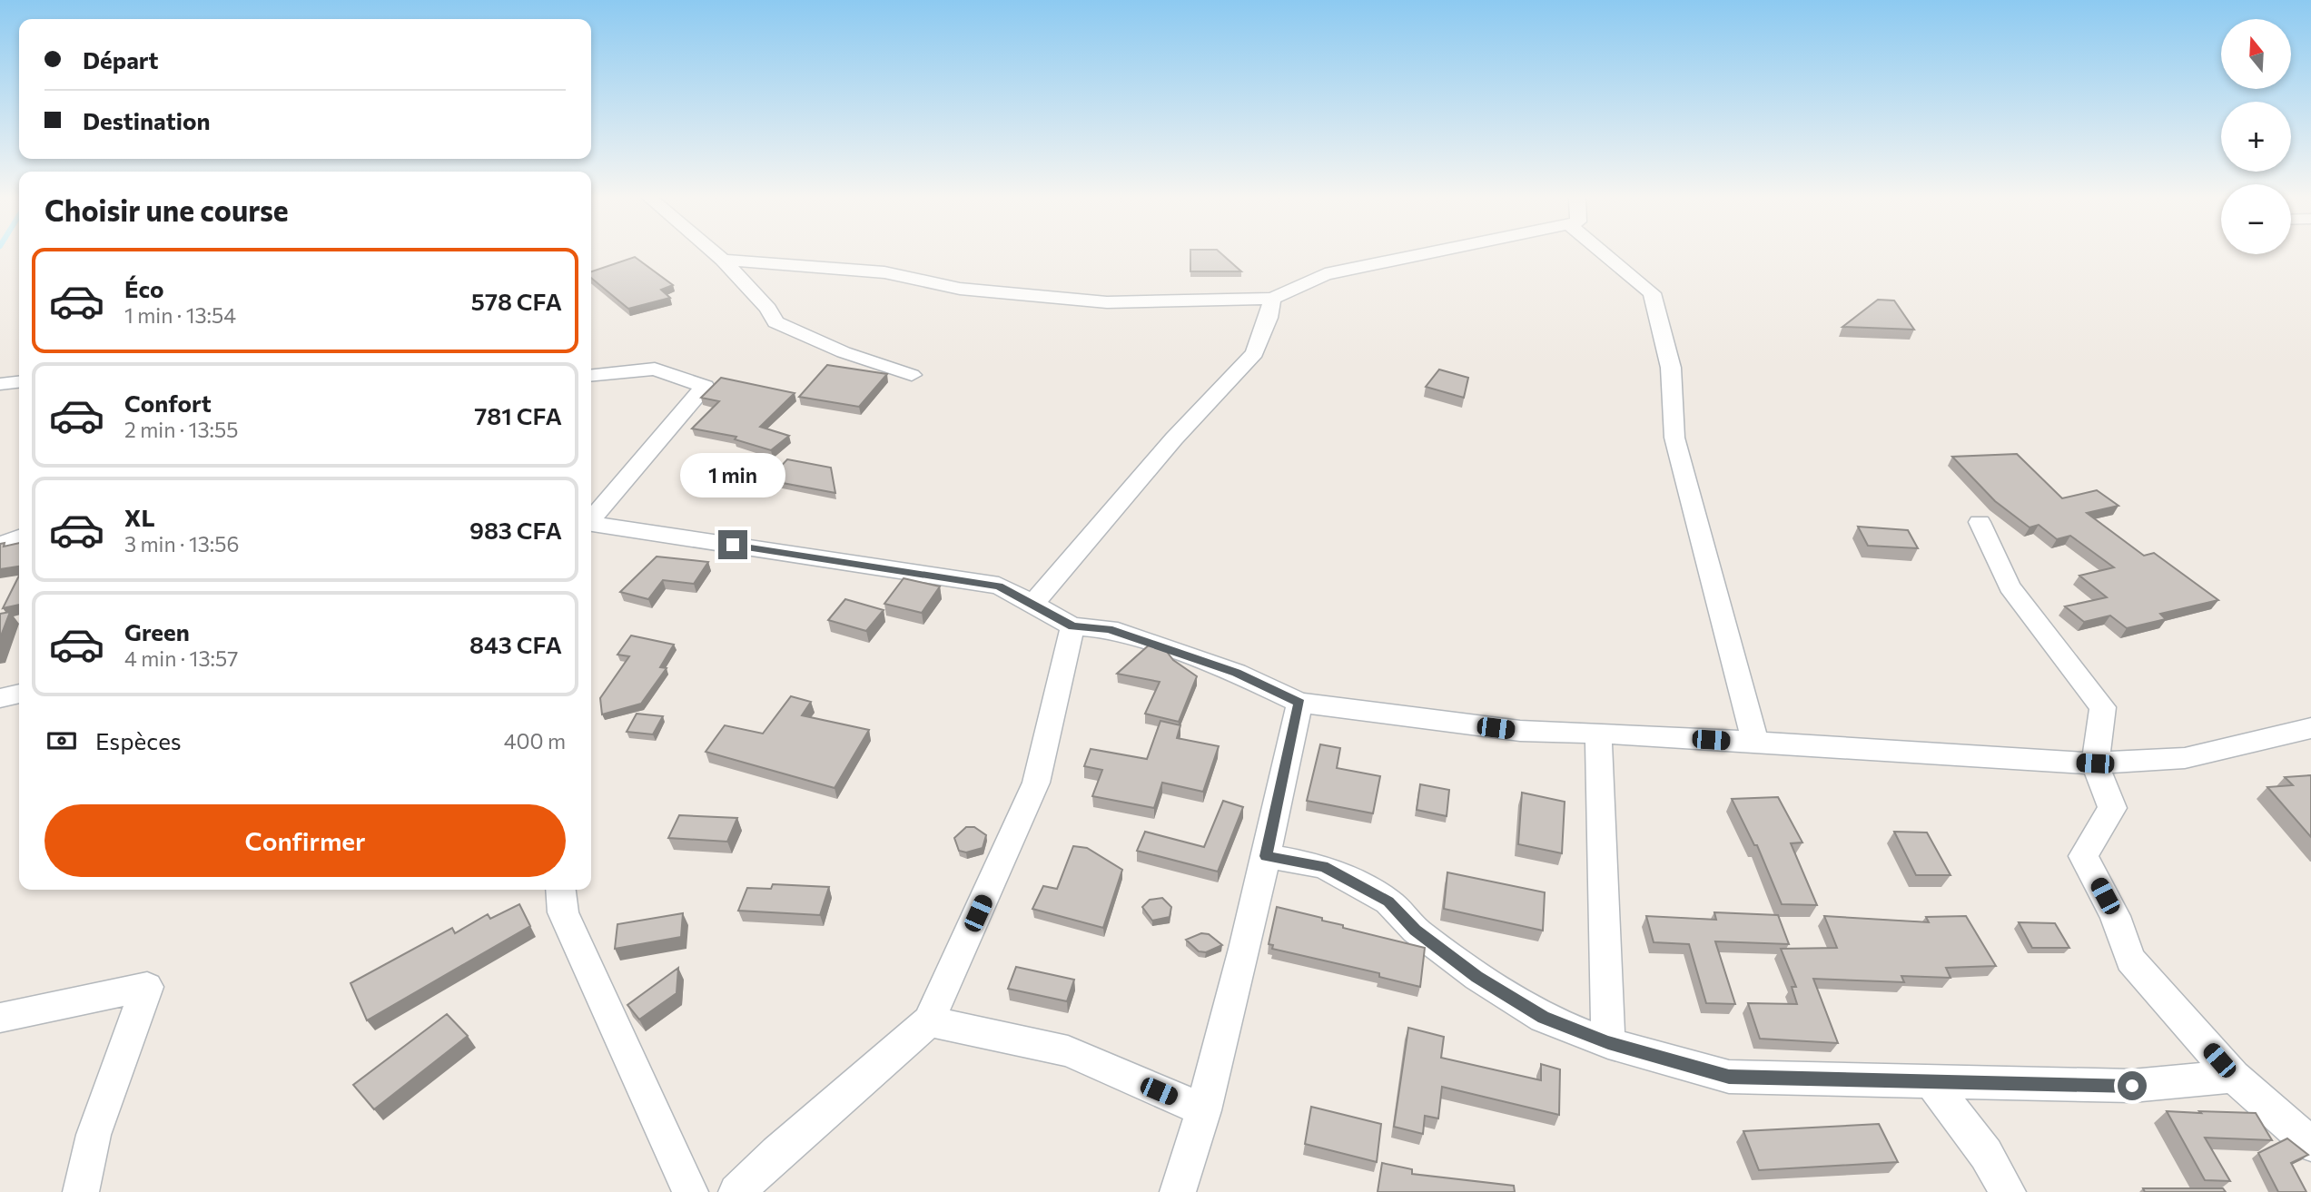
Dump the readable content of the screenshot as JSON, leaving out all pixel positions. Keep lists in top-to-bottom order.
{
  "north": "top",
  "page": {
    "map_buttons": ["+", "−"],
    "banner": ["Départ", "Destination"],
    "heading": "Choisir une course",
    "list": [
      {
        "name": "Éco",
        "note": "1 min · 13:54",
        "value": "578 CFA"
      },
      {
        "name": "Confort",
        "note": "2 min · 13:55",
        "value": "781 CFA"
      },
      {
        "name": "XL",
        "note": "3 min · 13:56",
        "value": "983 CFA"
      },
      {
        "name": "Green",
        "note": "4 min · 13:57",
        "value": "843 CFA"
      }
    ],
    "bubble": "1 min",
    "pay": ["Espèces", "400 m"],
    "buttons": "Confirmer"
  }
}
